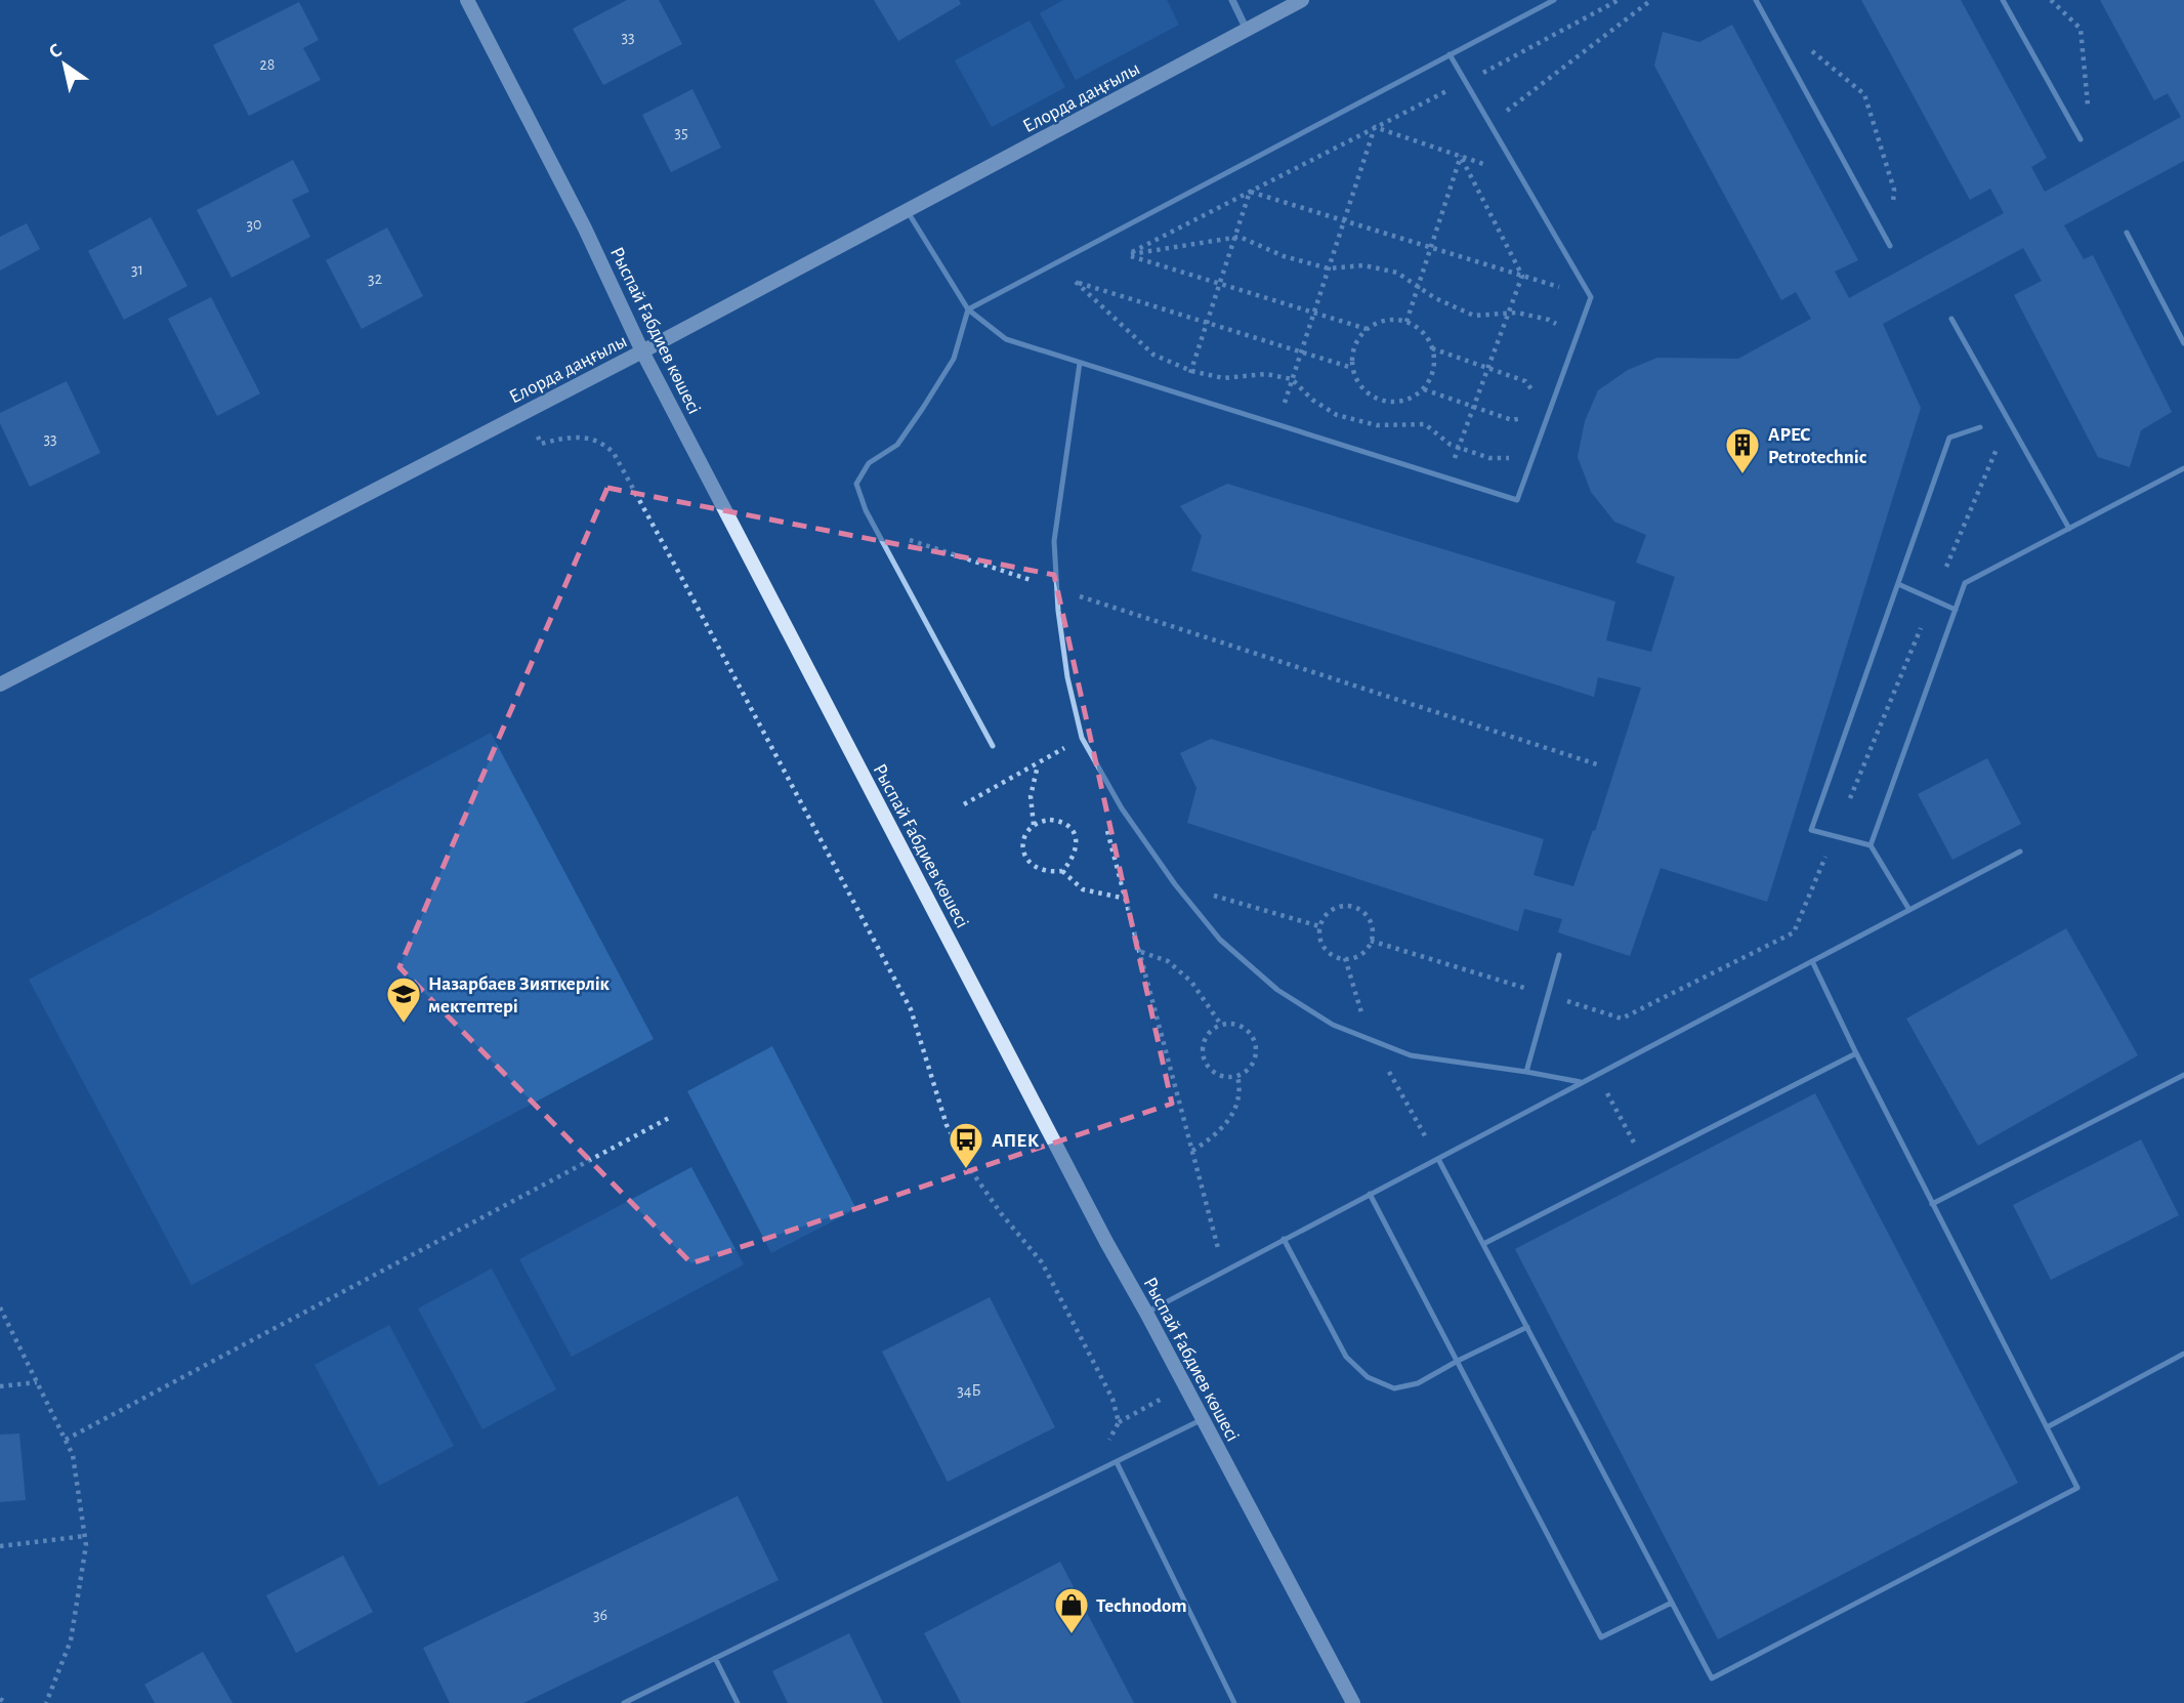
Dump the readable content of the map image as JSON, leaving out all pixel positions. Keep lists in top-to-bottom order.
{
  "streets": {
    "street": ["Елорда даңғылы", "Рыспай Ғабдиев көшесі"]
  },
  "crossings": [
    ["Елорда даңғылы", "Рыспай Ғабдиев көшесі"]
  ],
  "places": {
    "building": ["APEC Petrotechnic"],
    "school or university": ["Назарбаев Зияткерлік мектептері"],
    "bus stop": ["АПЕК"],
    "shop": ["Technodom"]
  },
  "house_numbers": [
    "33",
    "28",
    "35",
    "30",
    "31",
    "32",
    "33",
    "34Б",
    "36"
  ],
  "north": "top left"
}
